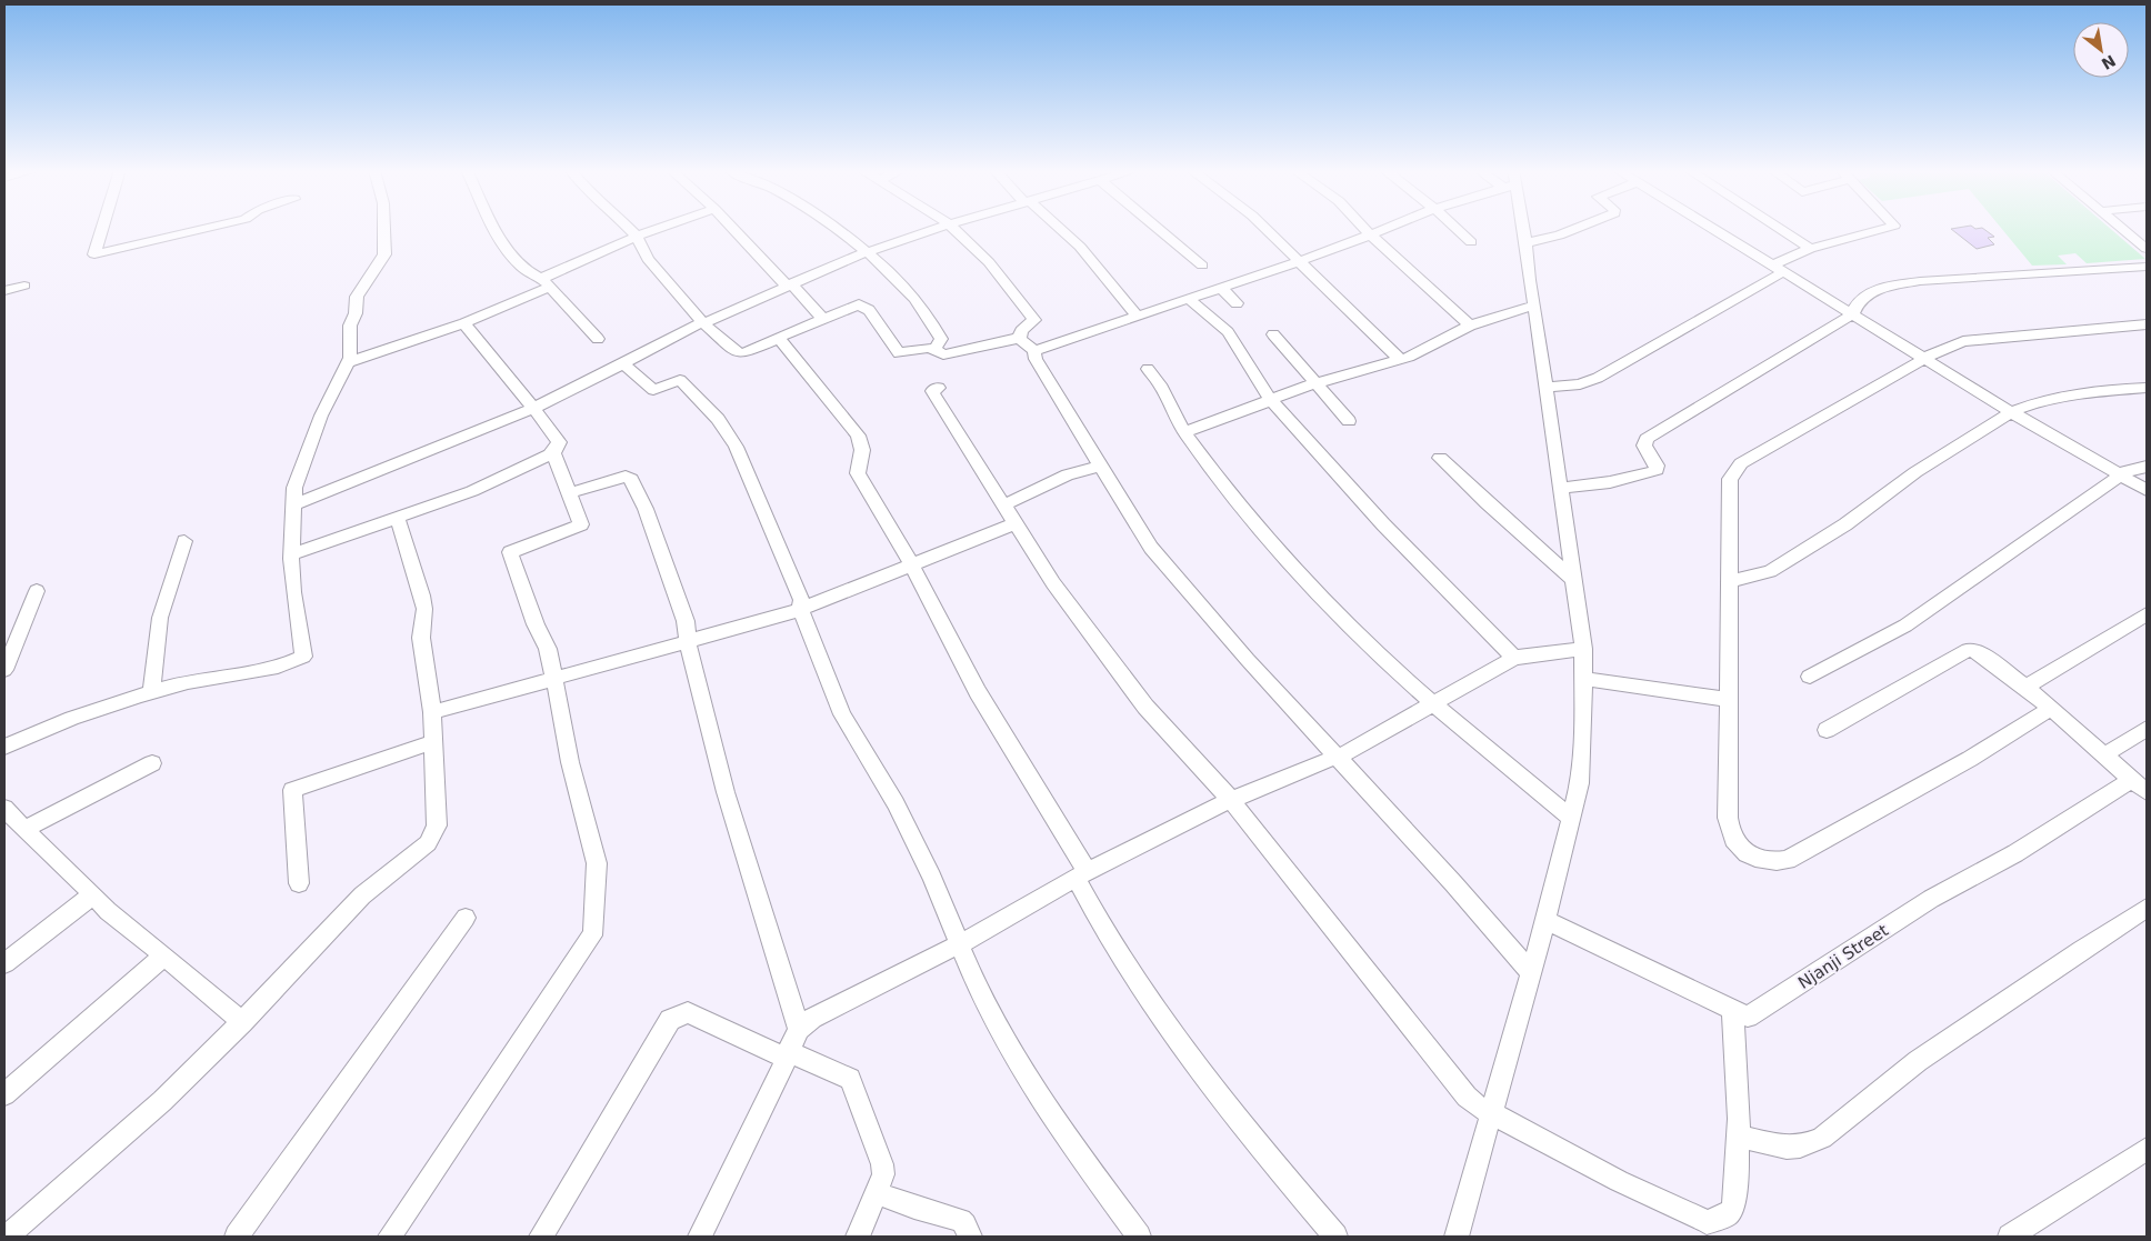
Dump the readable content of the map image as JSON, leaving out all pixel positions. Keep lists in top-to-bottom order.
{
  "streets": {
    "street": ["Njanji Street"]
  },
  "north": "bottom right"
}
